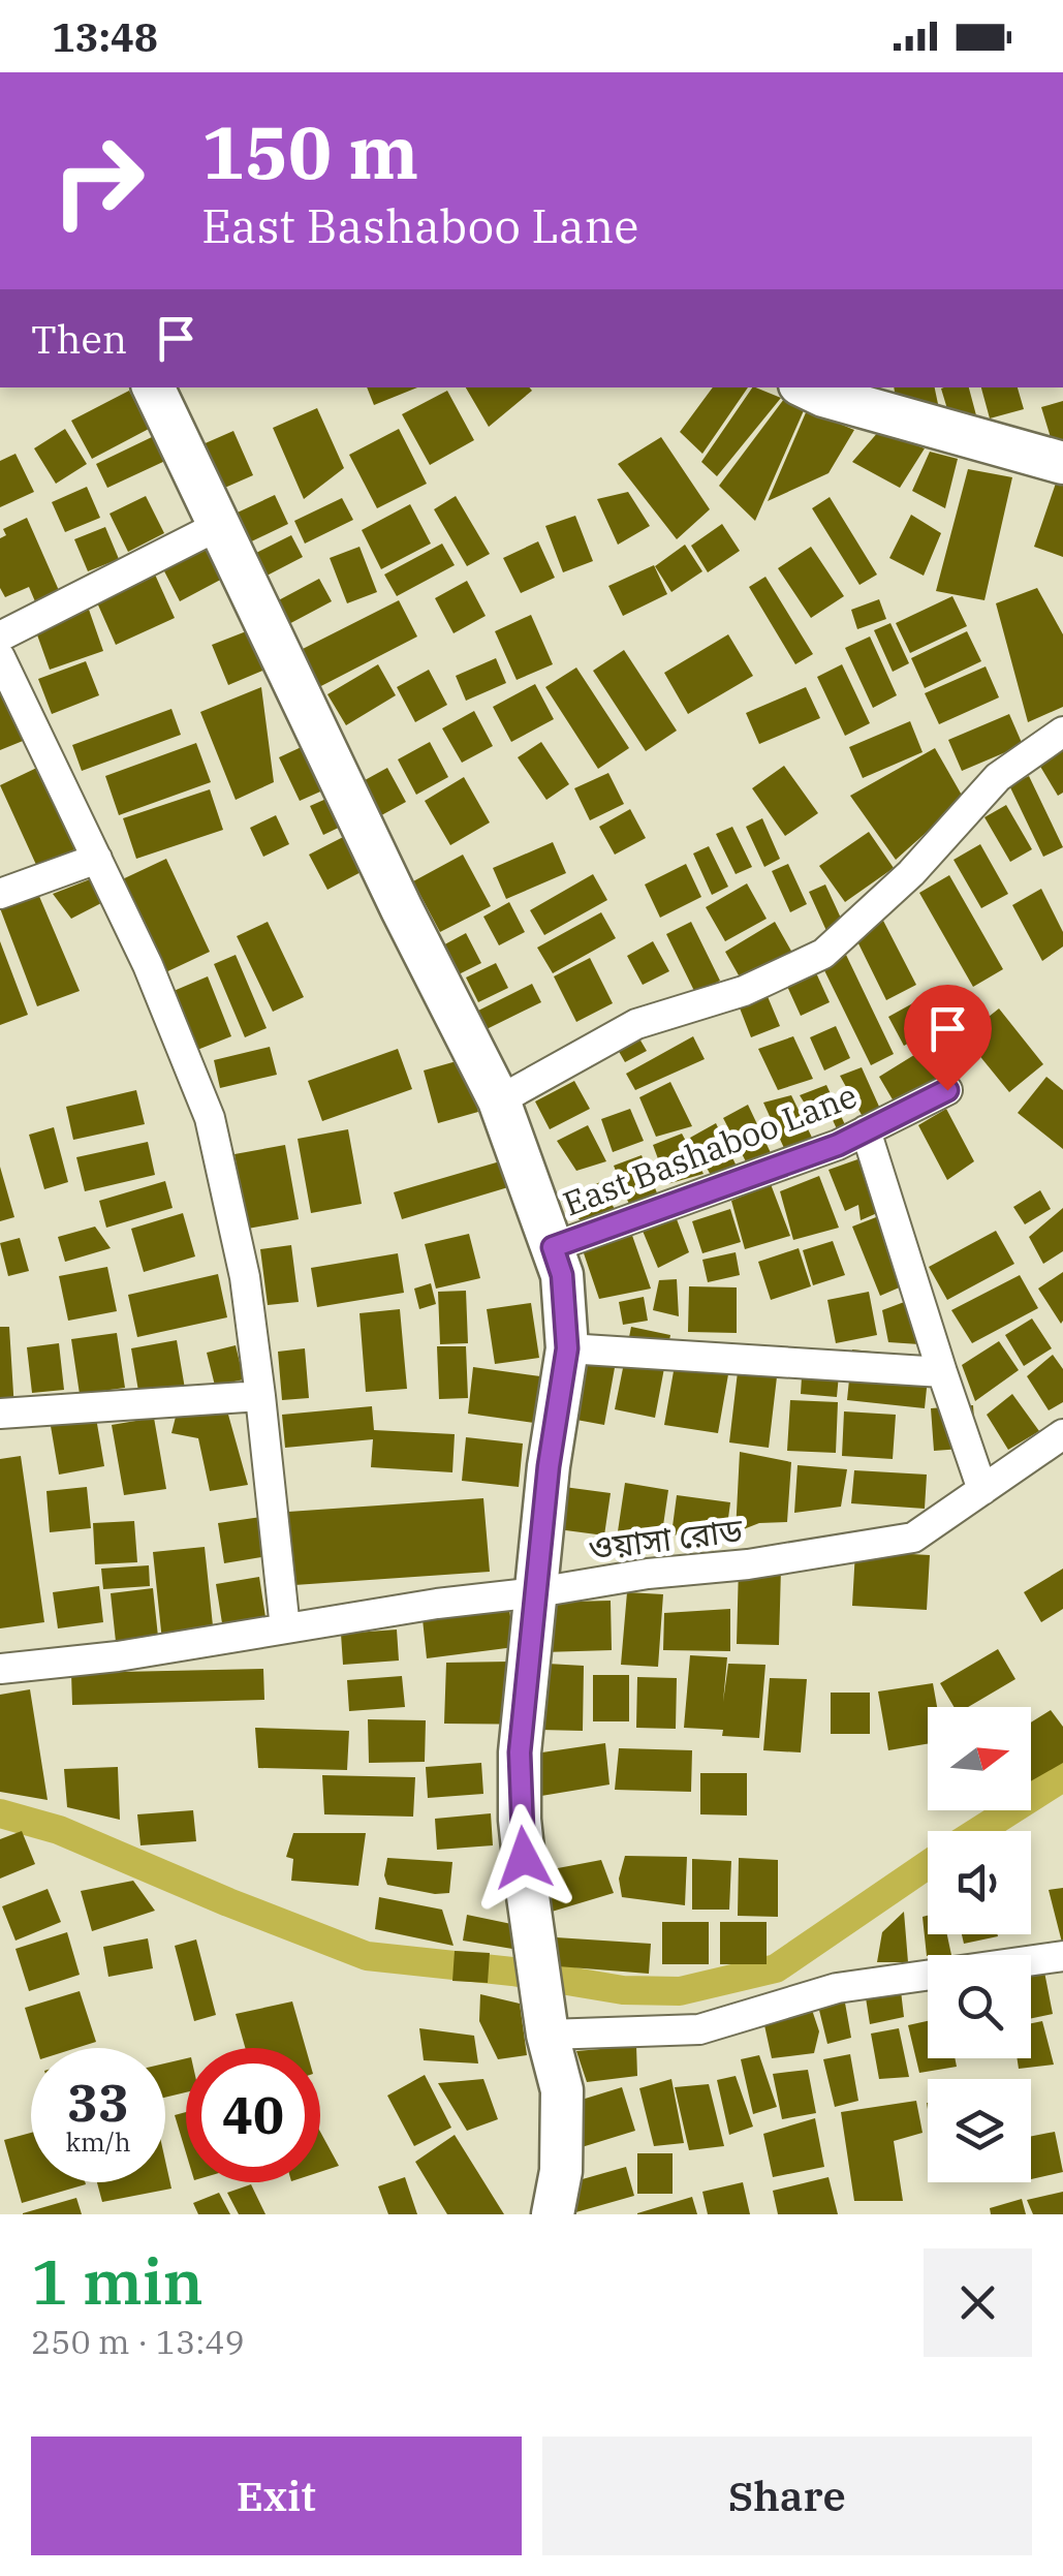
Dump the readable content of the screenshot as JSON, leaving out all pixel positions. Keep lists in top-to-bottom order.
{
  "streets": {
    "street": ["East Bashaboo Lane", "ওয়াসা রোড"]
  },
  "north": "right",
  "page": {
    "status": "13:48",
    "turn": ["150 m", "East Bashaboo Lane"],
    "then": "Then",
    "speed": "33 km/h",
    "limit": "40",
    "heading": ["1 min", "250 m · 13:49"],
    "buttons": ["Exit", "Share"]
  }
}
